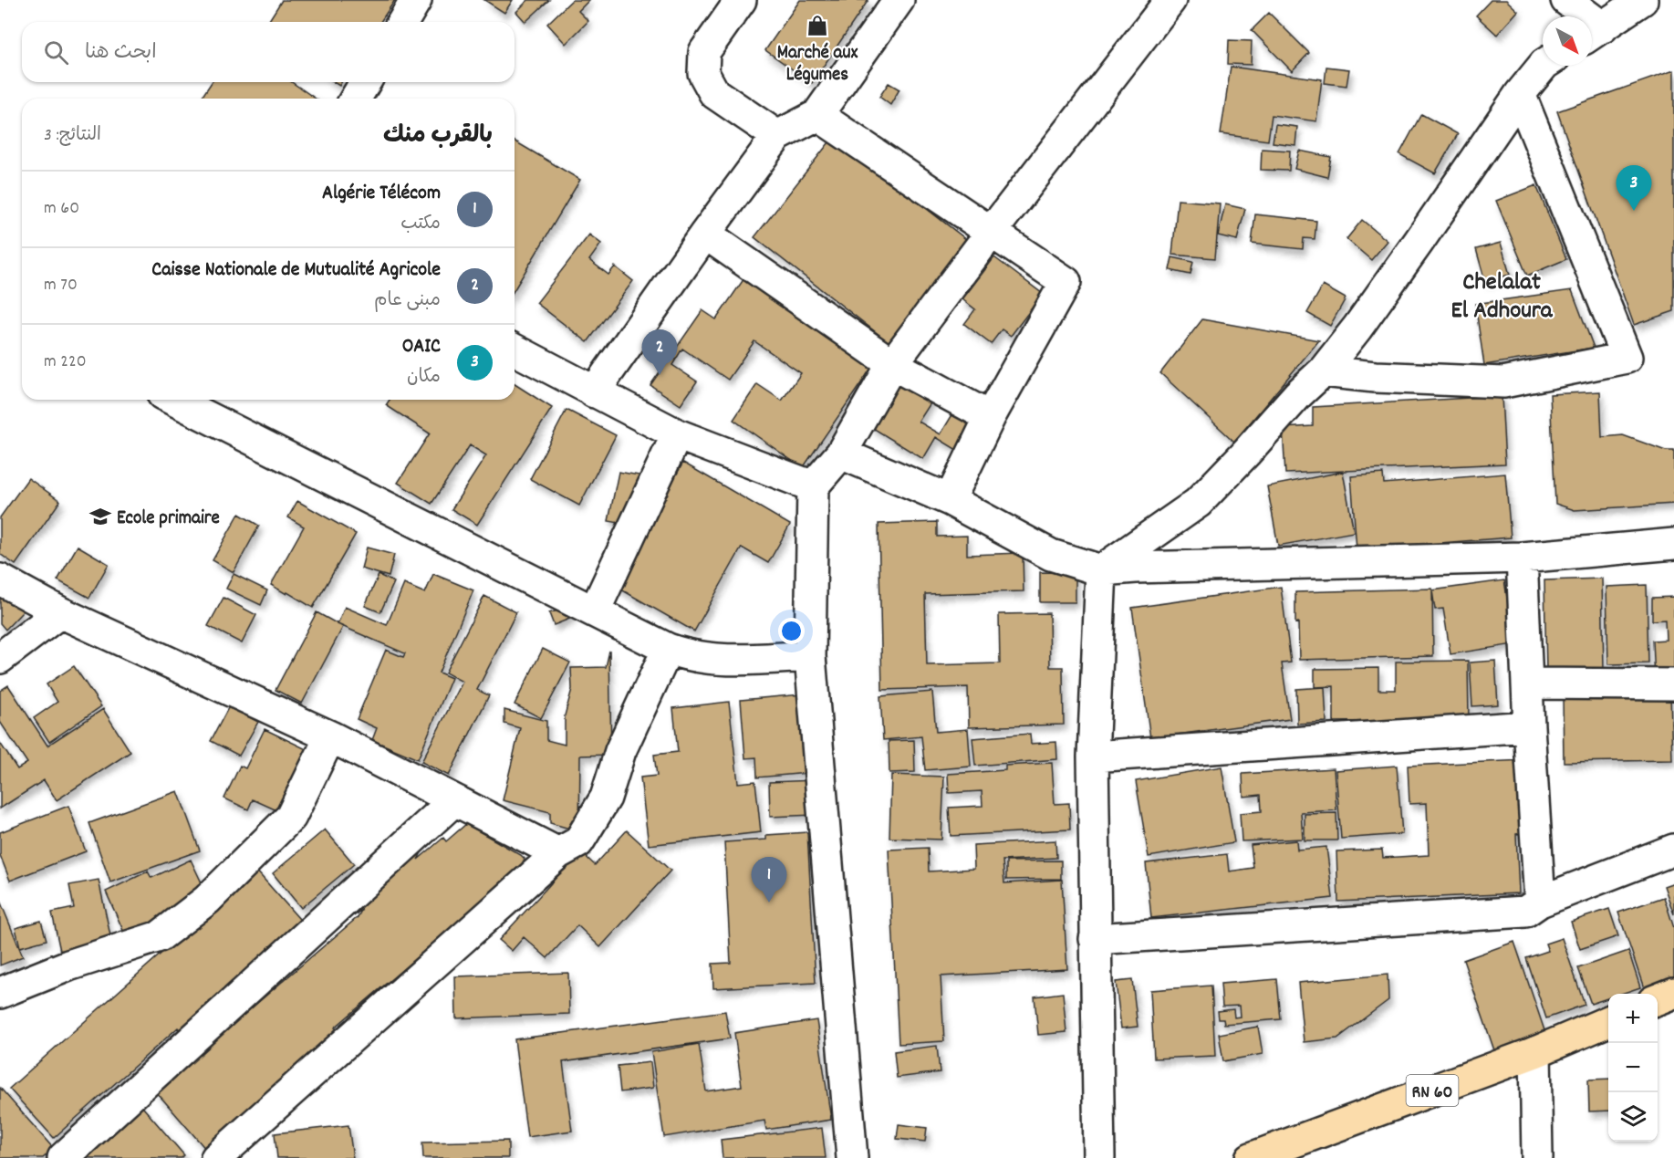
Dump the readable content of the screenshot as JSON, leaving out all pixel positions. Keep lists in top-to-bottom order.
{
  "streets": {
    "main road": ["RN 60"]
  },
  "districts": ["Chelalat El Adhoura"],
  "places": {
    "shop": ["Marché aux Légumes"],
    "school or university": ["Ecole primaire"]
  },
  "north": "bottom right",
  "page": {
    "search": "ابحث هنا",
    "heading": ["بالقرب منك", "النتائج: 3"],
    "pins": ["3", "2", "1"],
    "list": [
      {
        "mark": "1",
        "name": "Algérie Télécom",
        "note": "مكتب",
        "value": "60 m"
      },
      {
        "mark": "2",
        "name": "Caisse Nationale de Mutualité Agricole",
        "note": "مبنى عام",
        "value": "70 m"
      },
      {
        "mark": "3",
        "name": "OAIC",
        "note": "مكان",
        "value": "220 m"
      }
    ],
    "map_buttons": ["+", "−"]
  }
}
